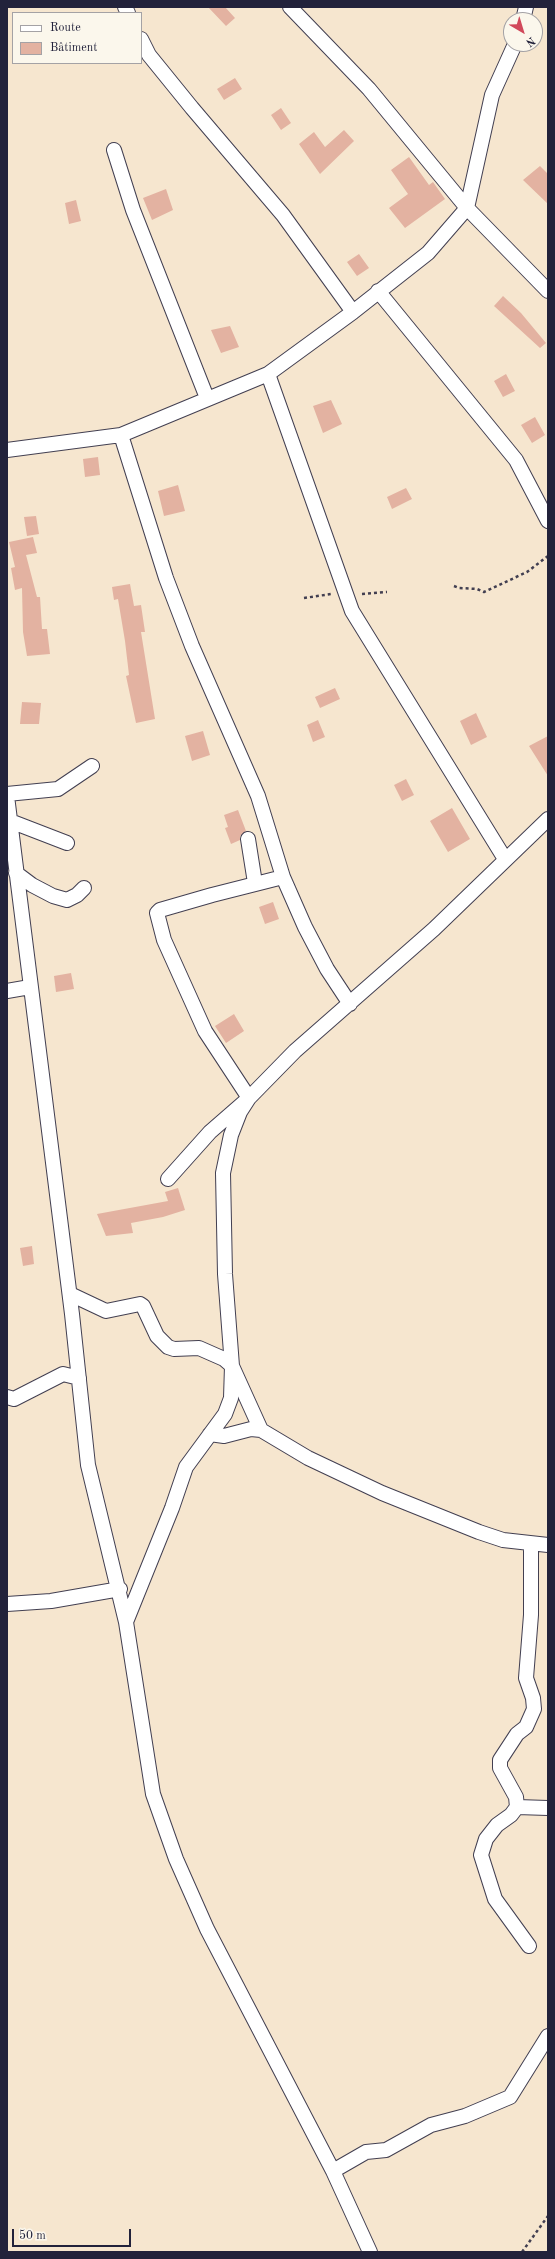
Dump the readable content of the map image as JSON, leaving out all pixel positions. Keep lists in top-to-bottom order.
{
  "legend": ["Route", "Bâtiment"],
  "scale_bar": "50 m",
  "north": "bottom right"
}
